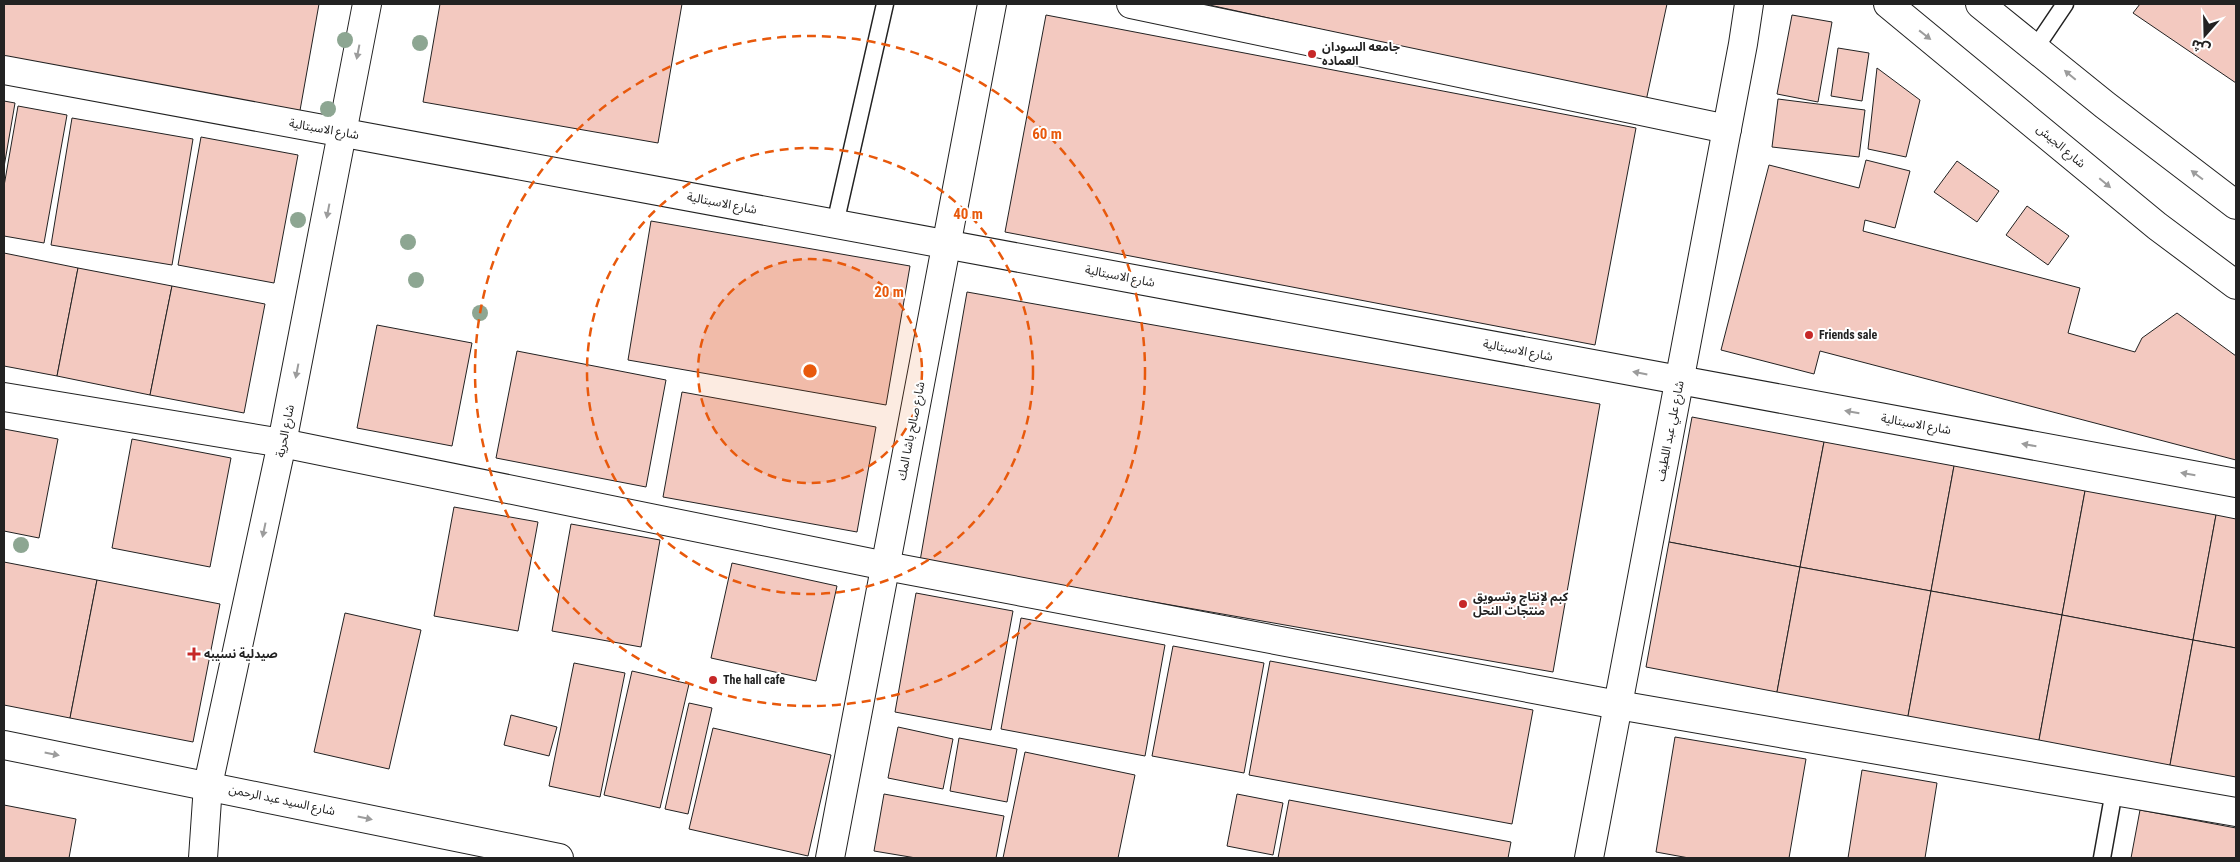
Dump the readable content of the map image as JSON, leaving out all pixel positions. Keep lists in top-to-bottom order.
{
  "streets": {
    "main road": [
      "شارع الاسبتالية",
      "شارع الجيش",
      "شارع الحرية",
      "شارع صالح باشا المك",
      "شارع علي عبد اللطيف",
      "شارع السيد عبد الرحمن"
    ]
  },
  "crossings": [
    ["شارع الاسبتالية", "شارع الحرية"],
    ["شارع الاسبتالية", "شارع صالح باشا المك"],
    ["شارع الاسبتالية", "شارع علي عبد اللطيف"],
    ["شارع الحرية", "شارع السيد عبد الرحمن"]
  ],
  "one_way": ["شارع الاسبتالية", "شارع الحرية", "شارع السيد عبد الرحمن"],
  "places": {
    "other": [
      "جامعه السودان العماده",
      "Friends sale",
      "كبم لإنتاج وتسويق منتجات النحل",
      "The hall cafe"
    ],
    "health": ["صيدلية نسيبه"]
  },
  "north": "bottom",
  "rings": ["60 m", "40 m", "20 m"]
}
